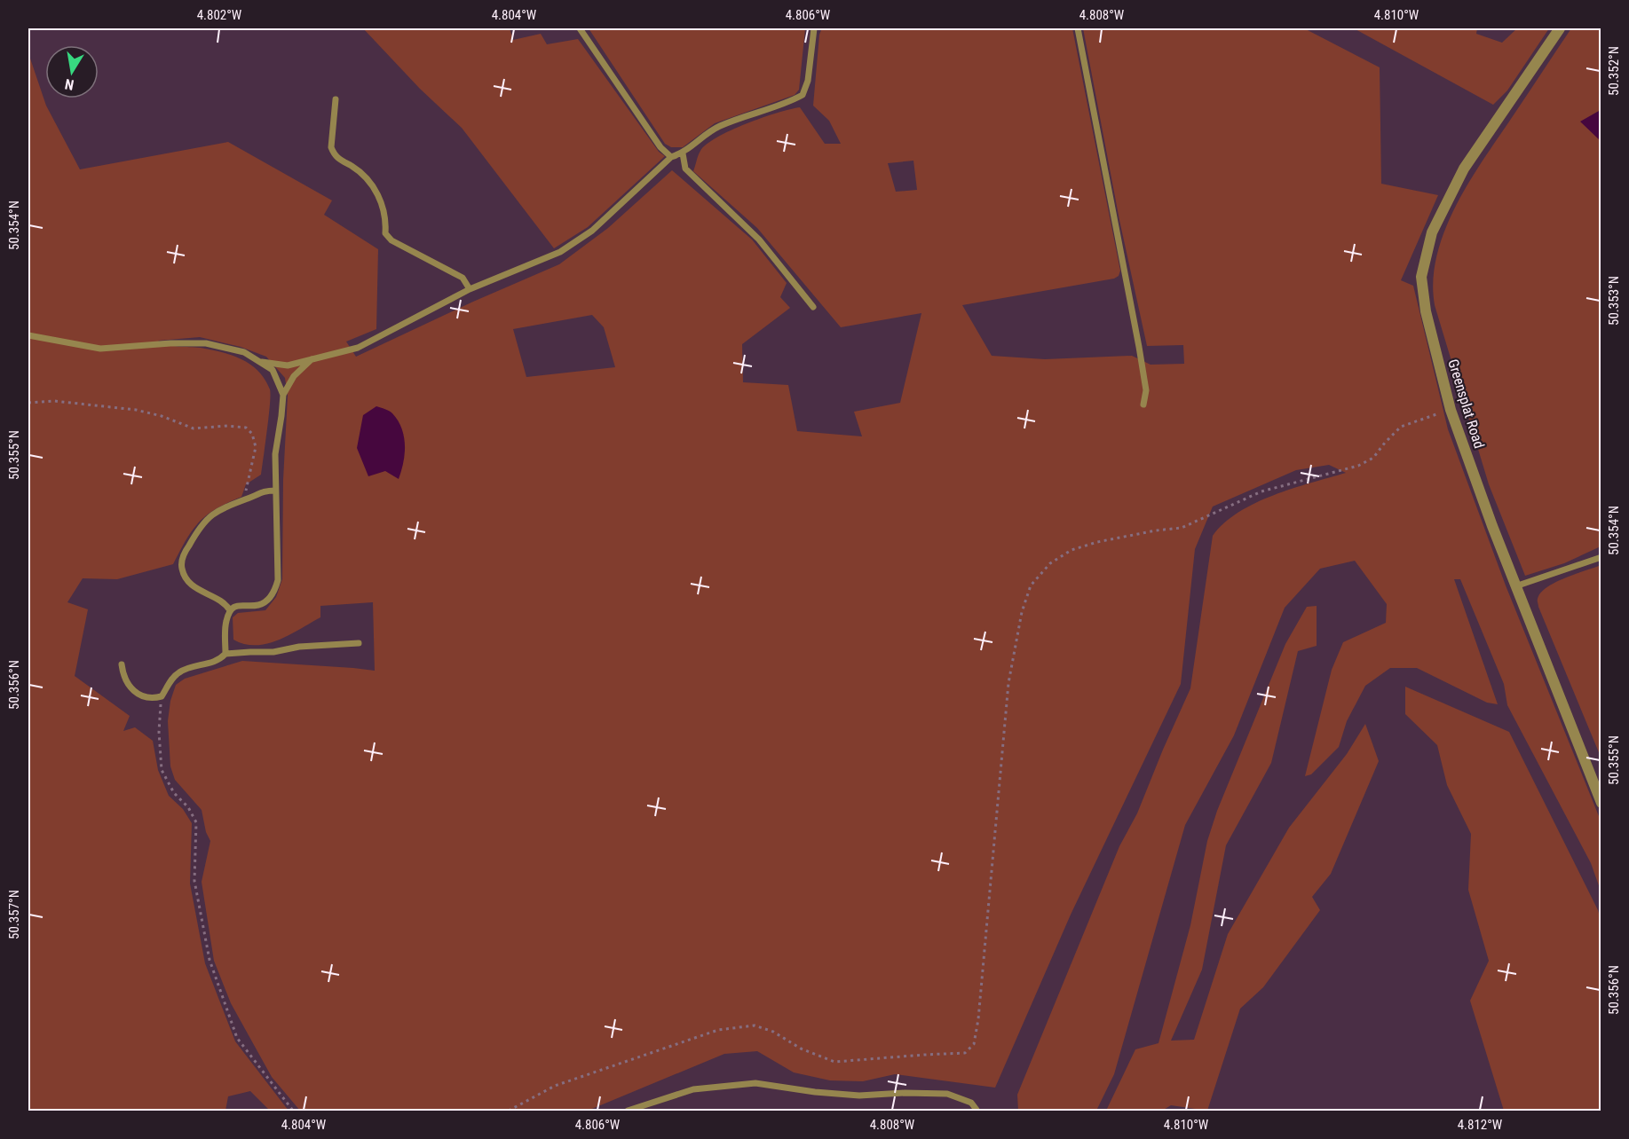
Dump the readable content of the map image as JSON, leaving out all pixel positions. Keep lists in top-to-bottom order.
{
  "streets": {
    "street": ["Greensplat Road"]
  },
  "north": "bottom",
  "coordinates": [
    "4.802°W",
    "4.804°W",
    "4.806°W",
    "4.808°W",
    "4.810°W",
    "50.352°N",
    "50.354°N",
    "50.353°N",
    "50.355°N",
    "50.356°N",
    "50.357°N",
    "4.812°W"
  ]
}
